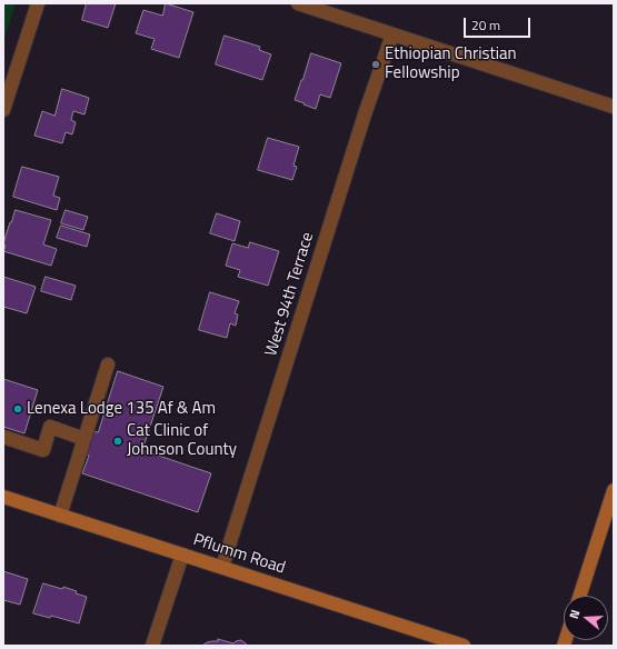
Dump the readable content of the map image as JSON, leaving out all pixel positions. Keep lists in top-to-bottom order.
{
  "streets": {
    "main road": ["Pflumm Road"],
    "street": ["West 94th Terrace"]
  },
  "crossings": [
    ["West 94th Terrace", "Pflumm Road"]
  ],
  "places": ["Ethiopian Christian Fellowship", "Lenexa Lodge 135 Af & Am", "Cat Clinic of Johnson County"],
  "scale_bar": "20 m",
  "north": "left"
}
